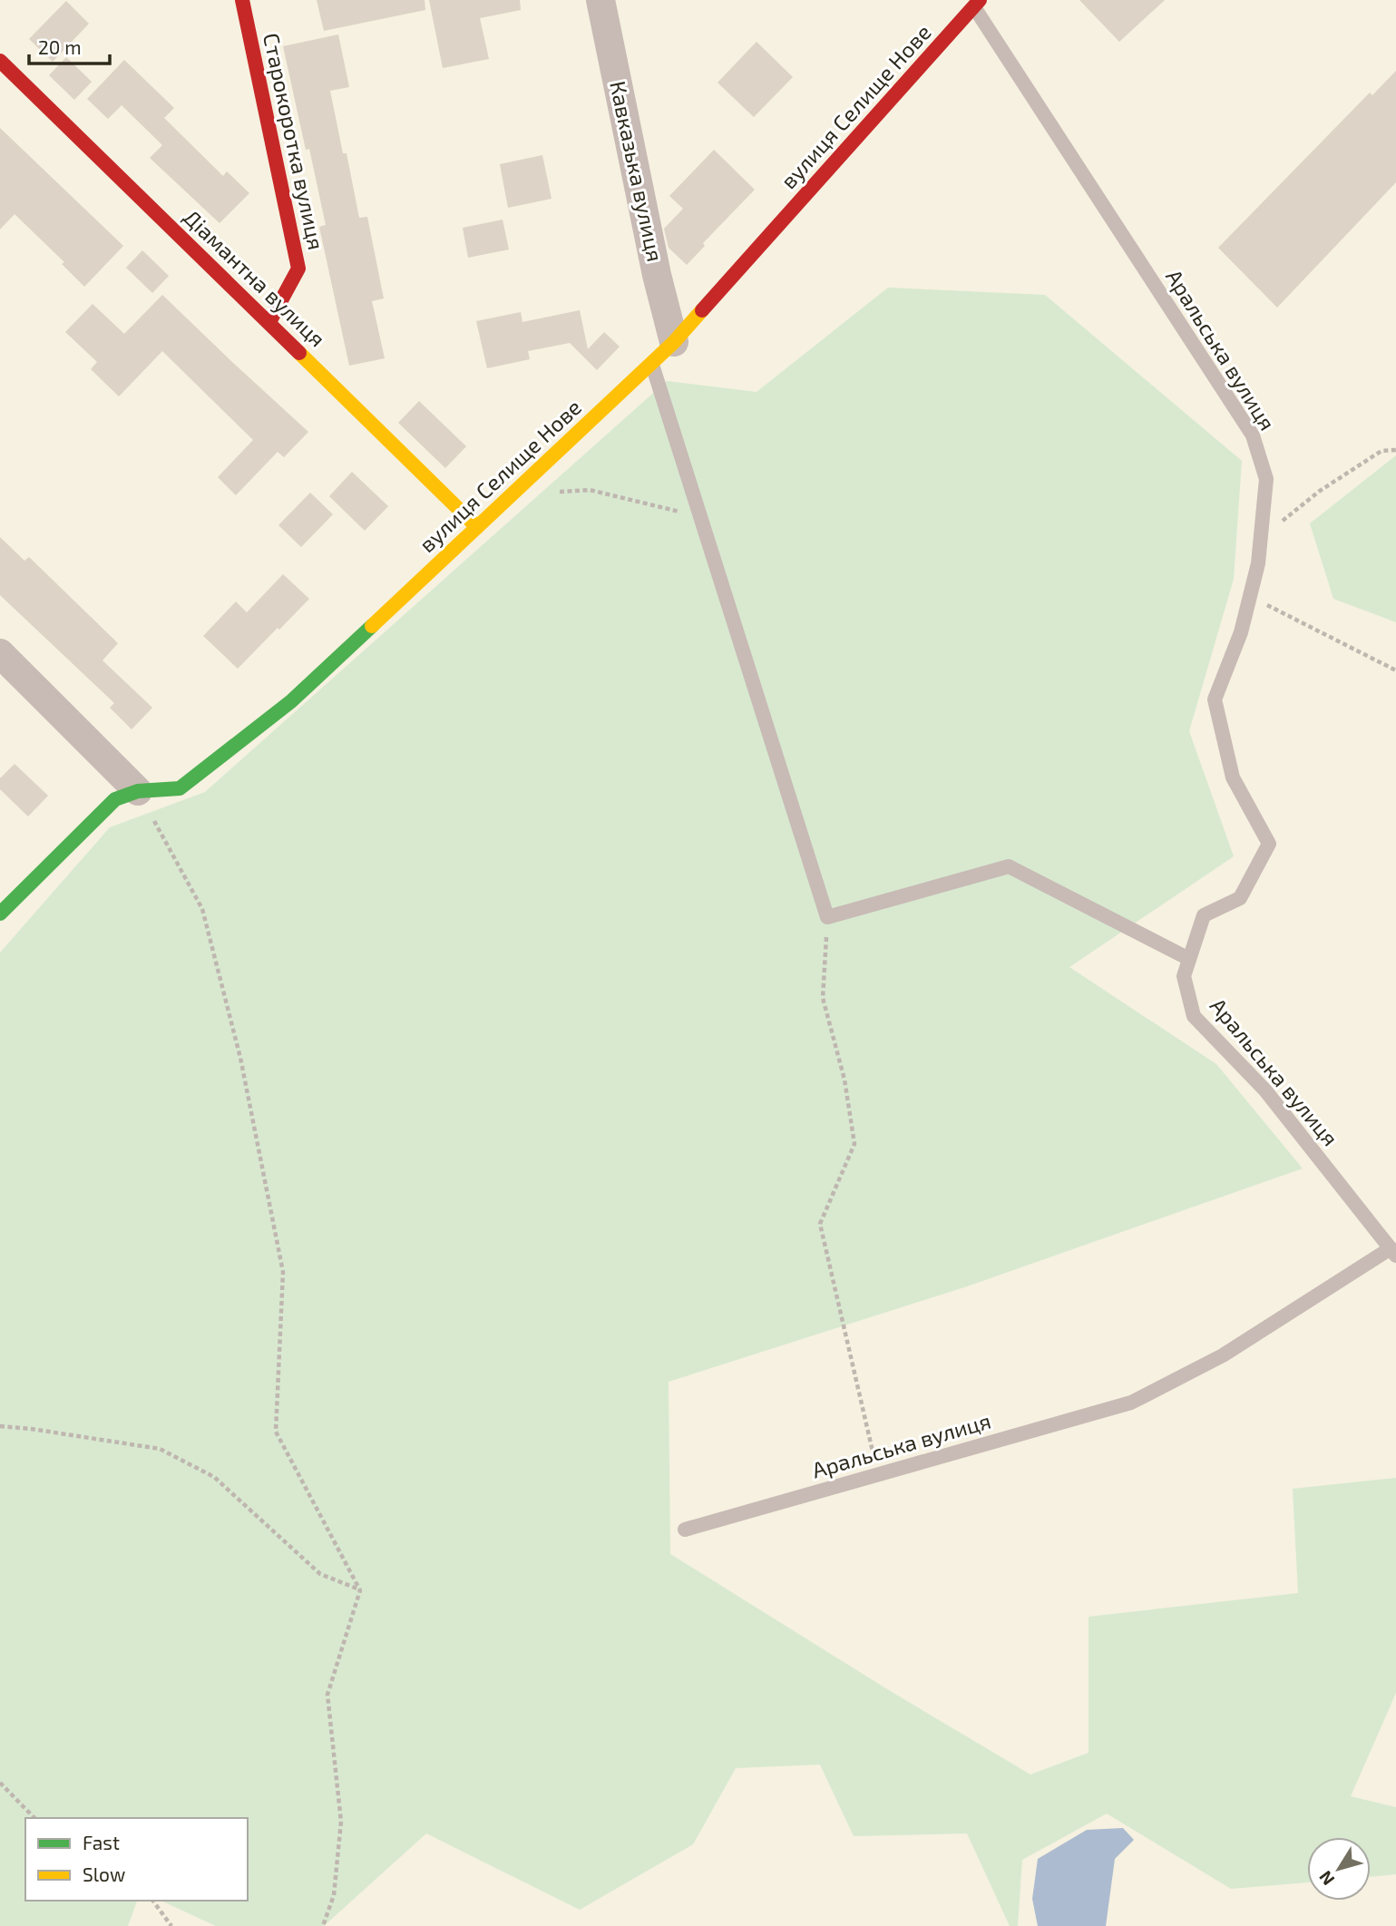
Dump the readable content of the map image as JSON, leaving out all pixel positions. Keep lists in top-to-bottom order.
{
  "streets": {
    "street": [
      "вулиця Селище Нове",
      "Старокоротка вулиця",
      "Кавказька вулиця",
      "Діамантна вулиця"
    ],
    "lane": ["Аральська вулиця"]
  },
  "crossings": [
    ["вулиця Селище Нове", "Кавказька вулиця"],
    ["вулиця Селище Нове", "Діамантна вулиця"],
    ["вулиця Селище Нове", "Аральська вулиця"],
    ["Старокоротка вулиця", "Діамантна вулиця"]
  ],
  "legend": ["Fast", "Slow"],
  "scale_bar": "20 m",
  "north": "bottom left"
}
